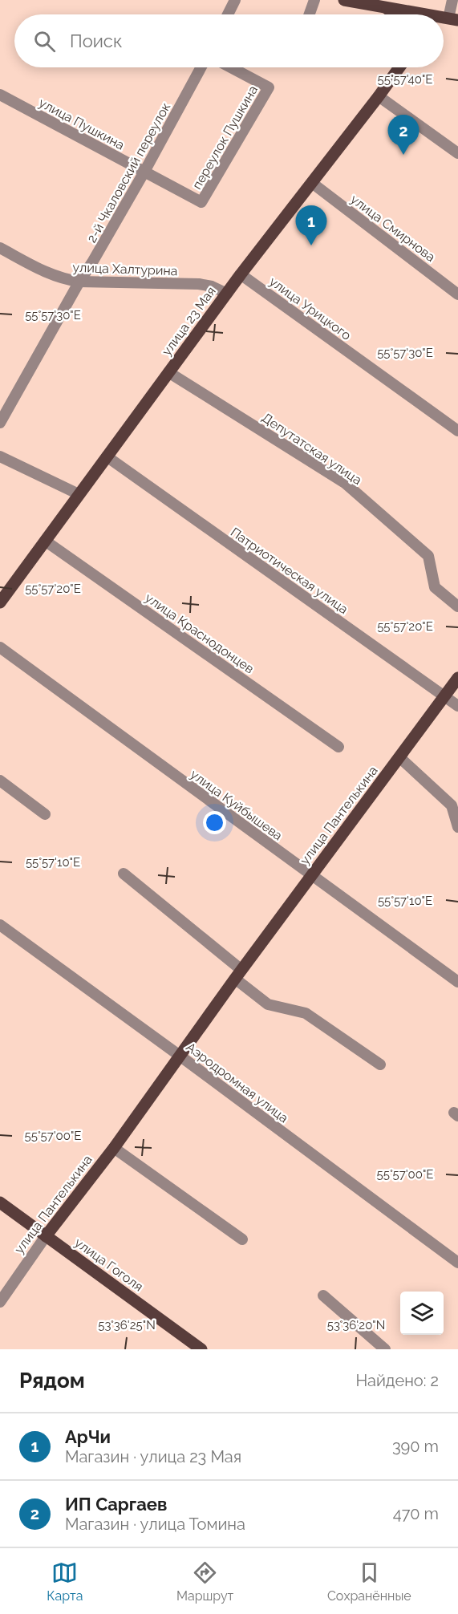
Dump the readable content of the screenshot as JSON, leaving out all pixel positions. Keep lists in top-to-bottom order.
{
  "streets": {
    "main road": ["улица 23 Мая", "улица Пантелькина", "улица Гоголя"],
    "street": [
      "улица Пушкина",
      "переулок Пушкина",
      "2-й Чкаловский переулок",
      "улица Смирнова",
      "улица Халтурина",
      "улица Урицкого",
      "Депутатская улица",
      "Патриотическая улица",
      "улица Краснодонцев",
      "улица Куйбышева",
      "Аэродромная улица"
    ]
  },
  "crossings": [
    ["улица Пушкина", "переулок Пушкина"],
    ["улица Пушкина", "2-й Чкаловский переулок"],
    ["2-й Чкаловский переулок", "улица Халтурина"],
    ["улица Смирнова", "улица 23 Мая"],
    ["улица Халтурина", "улица 23 Мая"],
    ["улица Урицкого", "улица 23 Мая"],
    ["улица 23 Мая", "Депутатская улица"],
    ["улица 23 Мая", "Патриотическая улица"],
    ["улица 23 Мая", "улица Краснодонцев"],
    ["Патриотическая улица", "улица Пантелькина"],
    ["улица Куйбышева", "улица Пантелькина"],
    ["улица Пантелькина", "Аэродромная улица"],
    ["улица Пантелькина", "улица Гоголя"]
  ],
  "page": {
    "search": "Поиск",
    "pins": ["2", "1"],
    "heading": ["Рядом", "Найдено: 2"],
    "list": [
      {
        "mark": "1",
        "name": "АрЧи",
        "note": "Магазин · улица 23 Мая",
        "value": "390 m"
      },
      {
        "mark": "2",
        "name": "ИП Саргаев",
        "note": "Магазин · улица Томина",
        "value": "470 m"
      }
    ],
    "nav": ["Карта", "Маршрут", "Сохранённые"]
  },
  "coordinates": [
    "55°57'40\"E",
    "55°57'30\"E",
    "55°57'20\"E",
    "55°57'10\"E",
    "55°57'00\"E",
    "53°36'25\"N",
    "53°36'20\"N"
  ]
}
